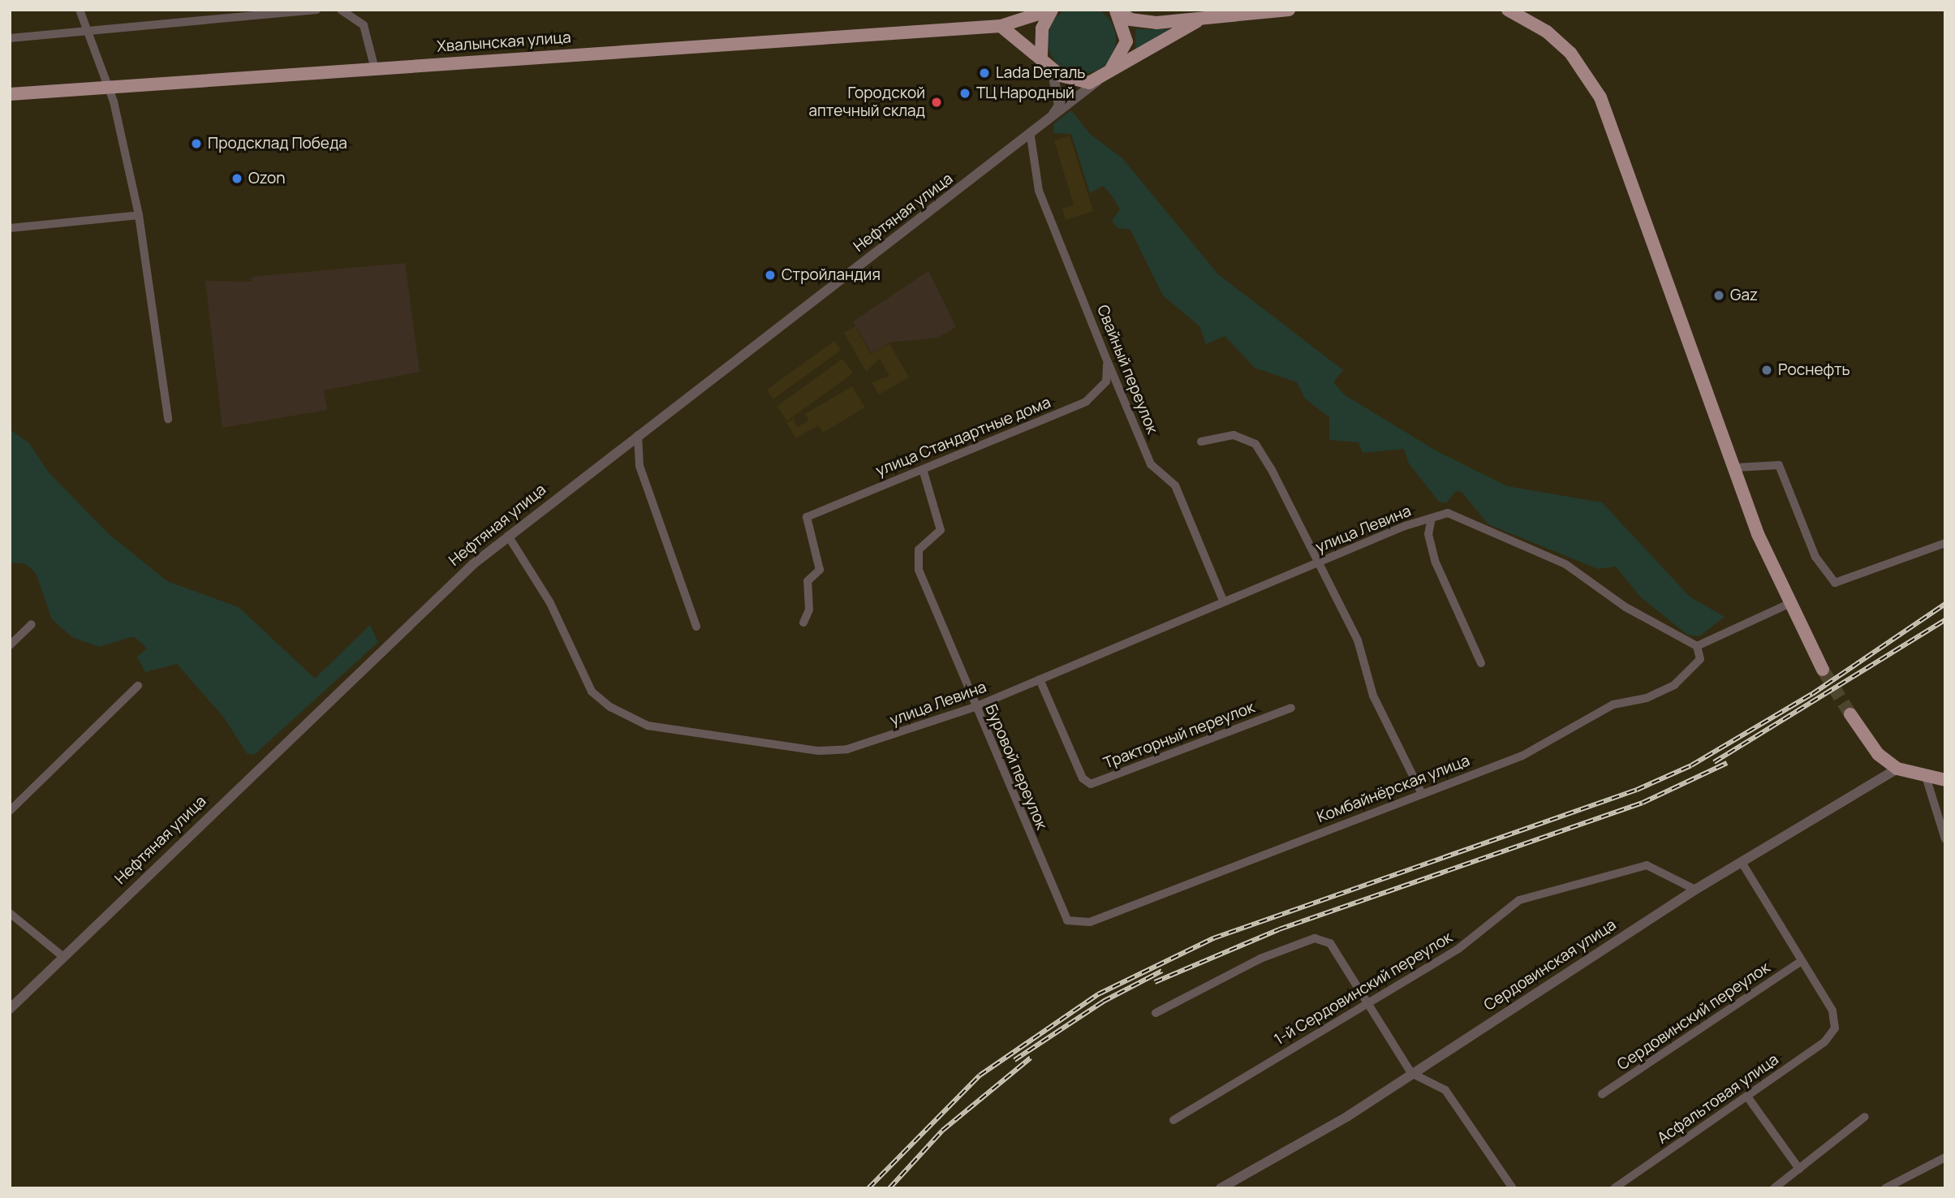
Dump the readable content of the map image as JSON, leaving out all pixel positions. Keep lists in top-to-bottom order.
{
  "streets": {
    "main road": ["Хвалынская улица"],
    "street": [
      "Нефтяная улица",
      "Свайный переулок",
      "улица Стандартные дома",
      "улица Левина",
      "Тракторный переулок",
      "Буровой переулок",
      "Комбайнёрская улица",
      "Сердовинская улица",
      "1-й Сердовинский переулок",
      "Сердовинский переулок",
      "Асфальтовая улица"
    ]
  },
  "crossings": [
    ["Нефтяная улица", "Свайный переулок"],
    ["Нефтяная улица", "улица Левина"],
    ["Свайный переулок", "улица Стандартные дома"],
    ["Свайный переулок", "улица Левина"],
    ["улица Стандартные дома", "Буровой переулок"],
    ["улица Левина", "Тракторный переулок"],
    ["улица Левина", "Буровой переулок"],
    ["улица Левина", "Комбайнёрская улица"],
    ["Буровой переулок", "Комбайнёрская улица"],
    ["Сердовинская улица", "1-й Сердовинский переулок"],
    ["Сердовинский переулок", "Асфальтовая улица"]
  ],
  "places": [
    "Lada Dеталь",
    "ТЦ Народный",
    "Городской аптечный склад",
    "Продсклад Победа",
    "Ozon",
    "Стройландия",
    "Gaz",
    "Роснефть"
  ]
}
